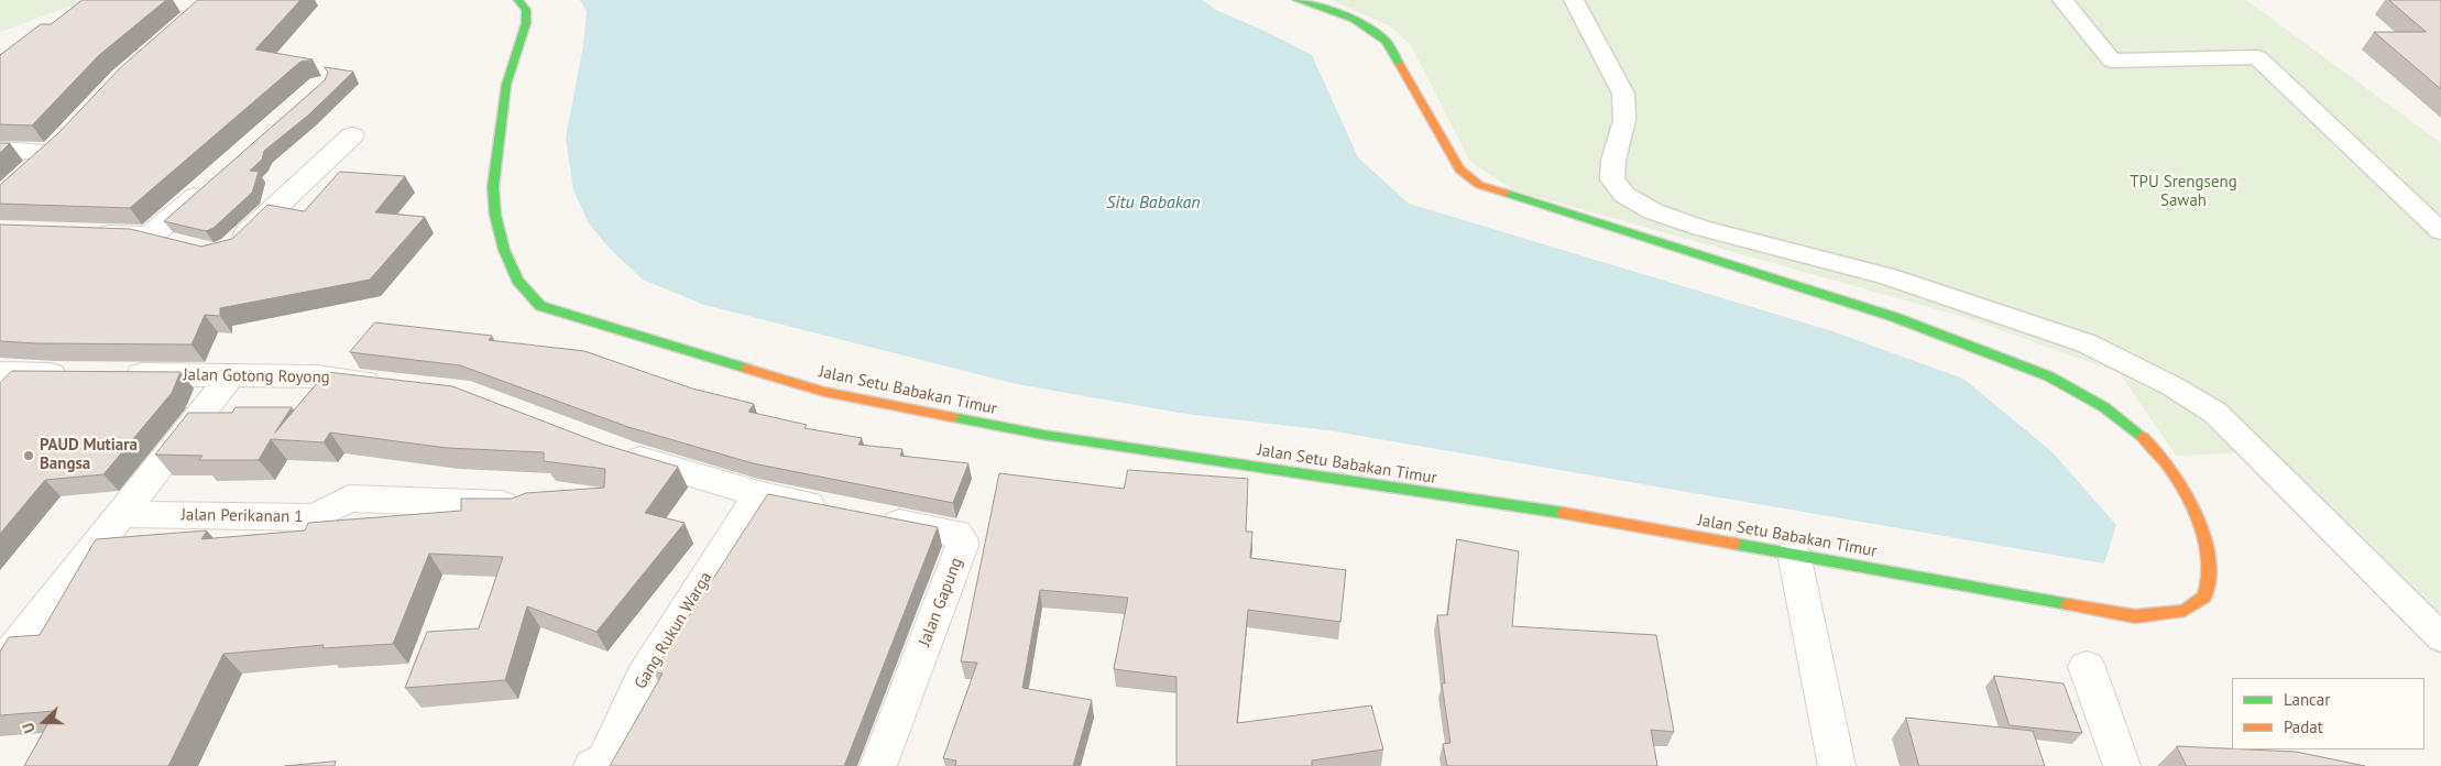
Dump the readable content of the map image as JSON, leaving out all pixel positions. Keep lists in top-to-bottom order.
{
  "streets": {
    "street": [
      "Jalan Gotong Royong",
      "Jalan Setu Babakan Timur",
      "Jalan Perikanan 1",
      "Jalan Gapung",
      "Gang Rukun Warga"
    ]
  },
  "crossings": [
    ["Jalan Gapung", "Gang Rukun Warga"]
  ],
  "water": ["Situ Babakan"],
  "parks": ["TPU Srengseng Sawah"],
  "places": ["PAUD Mutiara Bangsa"],
  "legend": ["Lancar", "Padat"],
  "north": "left"
}
